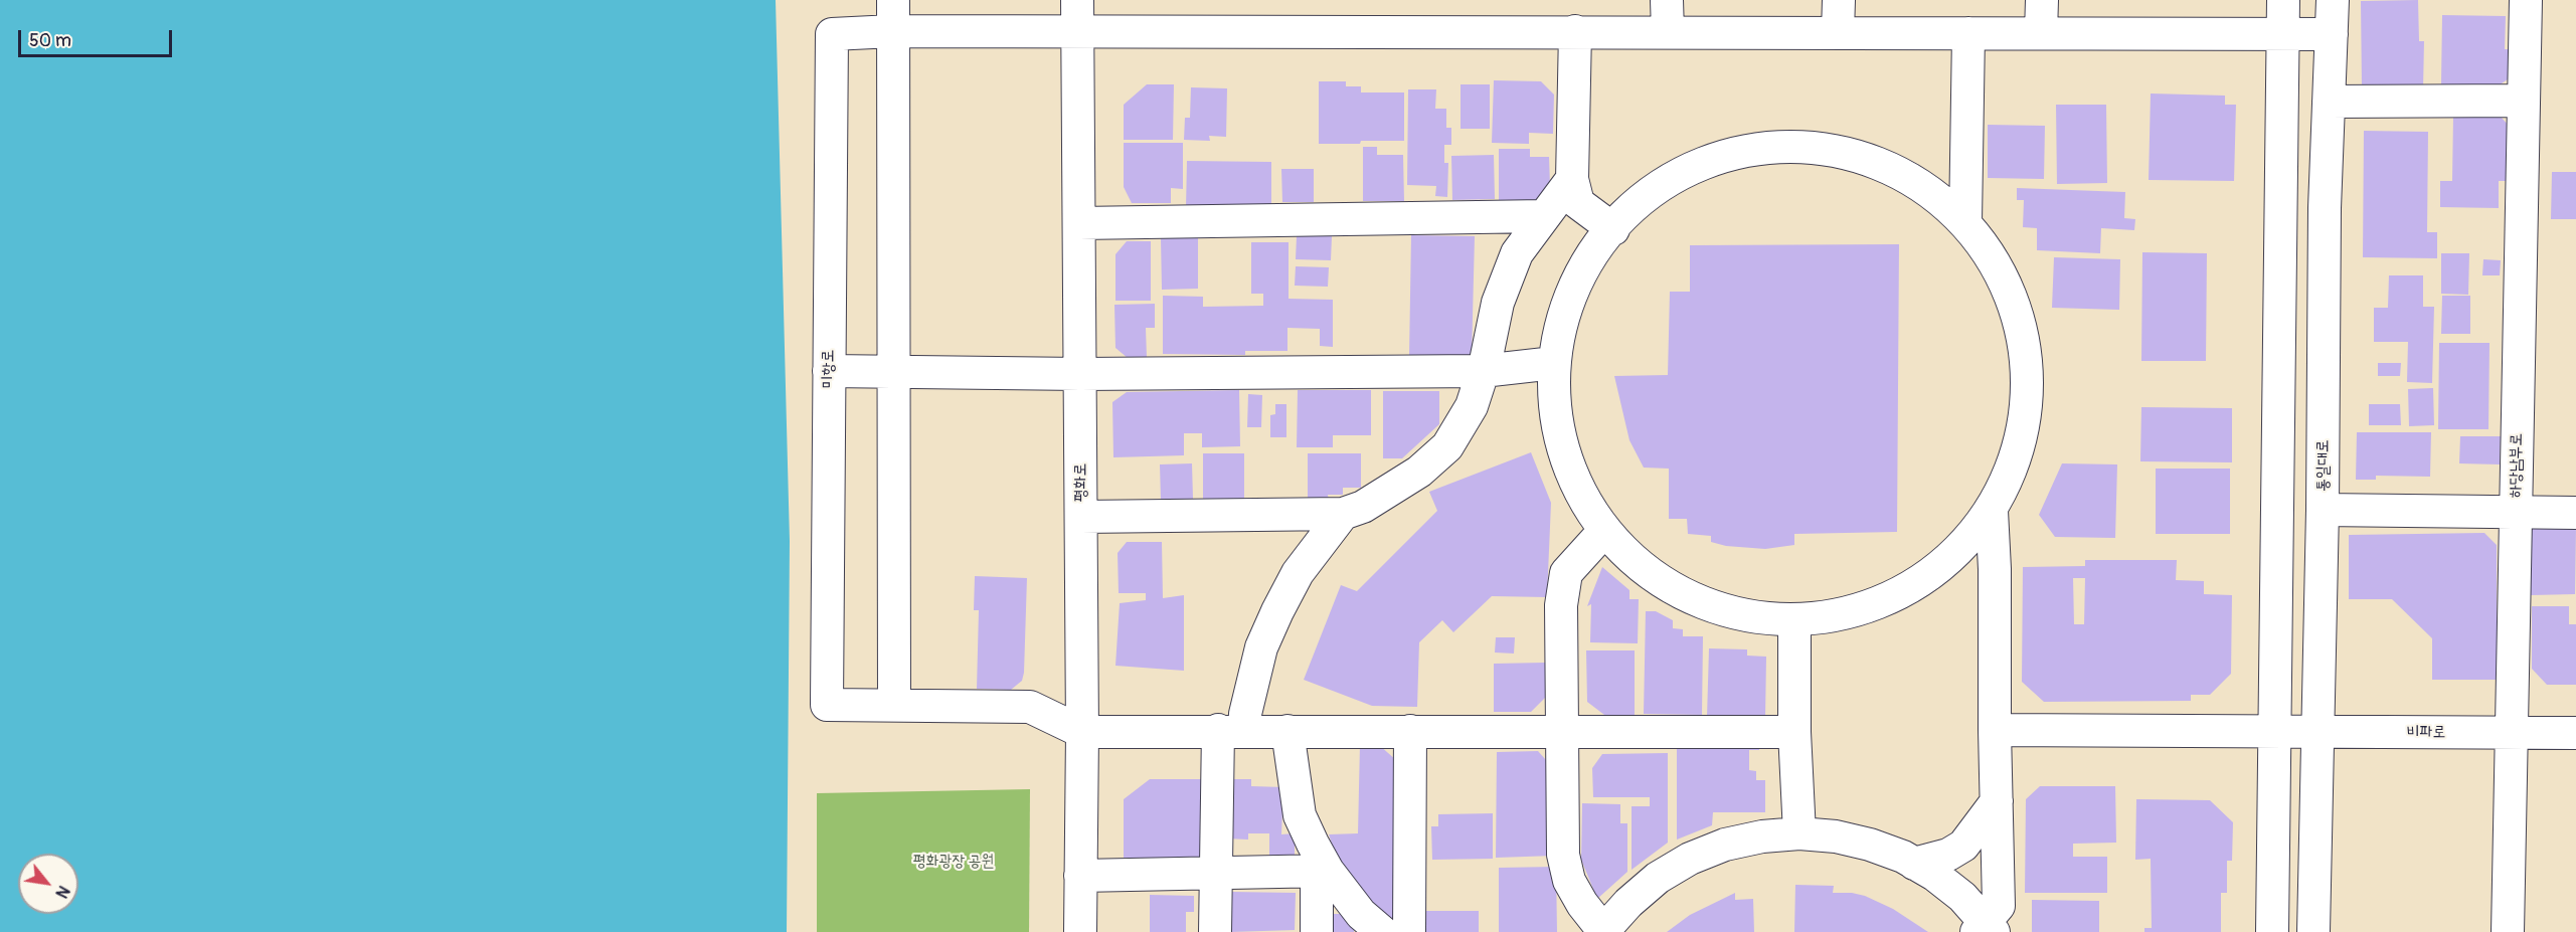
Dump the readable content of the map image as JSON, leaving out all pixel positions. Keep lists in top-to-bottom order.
{
  "streets": {
    "street": [
      "미항로",
      "통일대로",
      "하당남부로",
      "평화로",
      "비파로"
    ]
  },
  "crossings": [
    ["통일대로", "비파로"],
    ["하당남부로", "비파로"]
  ],
  "parks": ["평화광장 공원"],
  "scale_bar": "50 m",
  "north": "bottom right"
}
